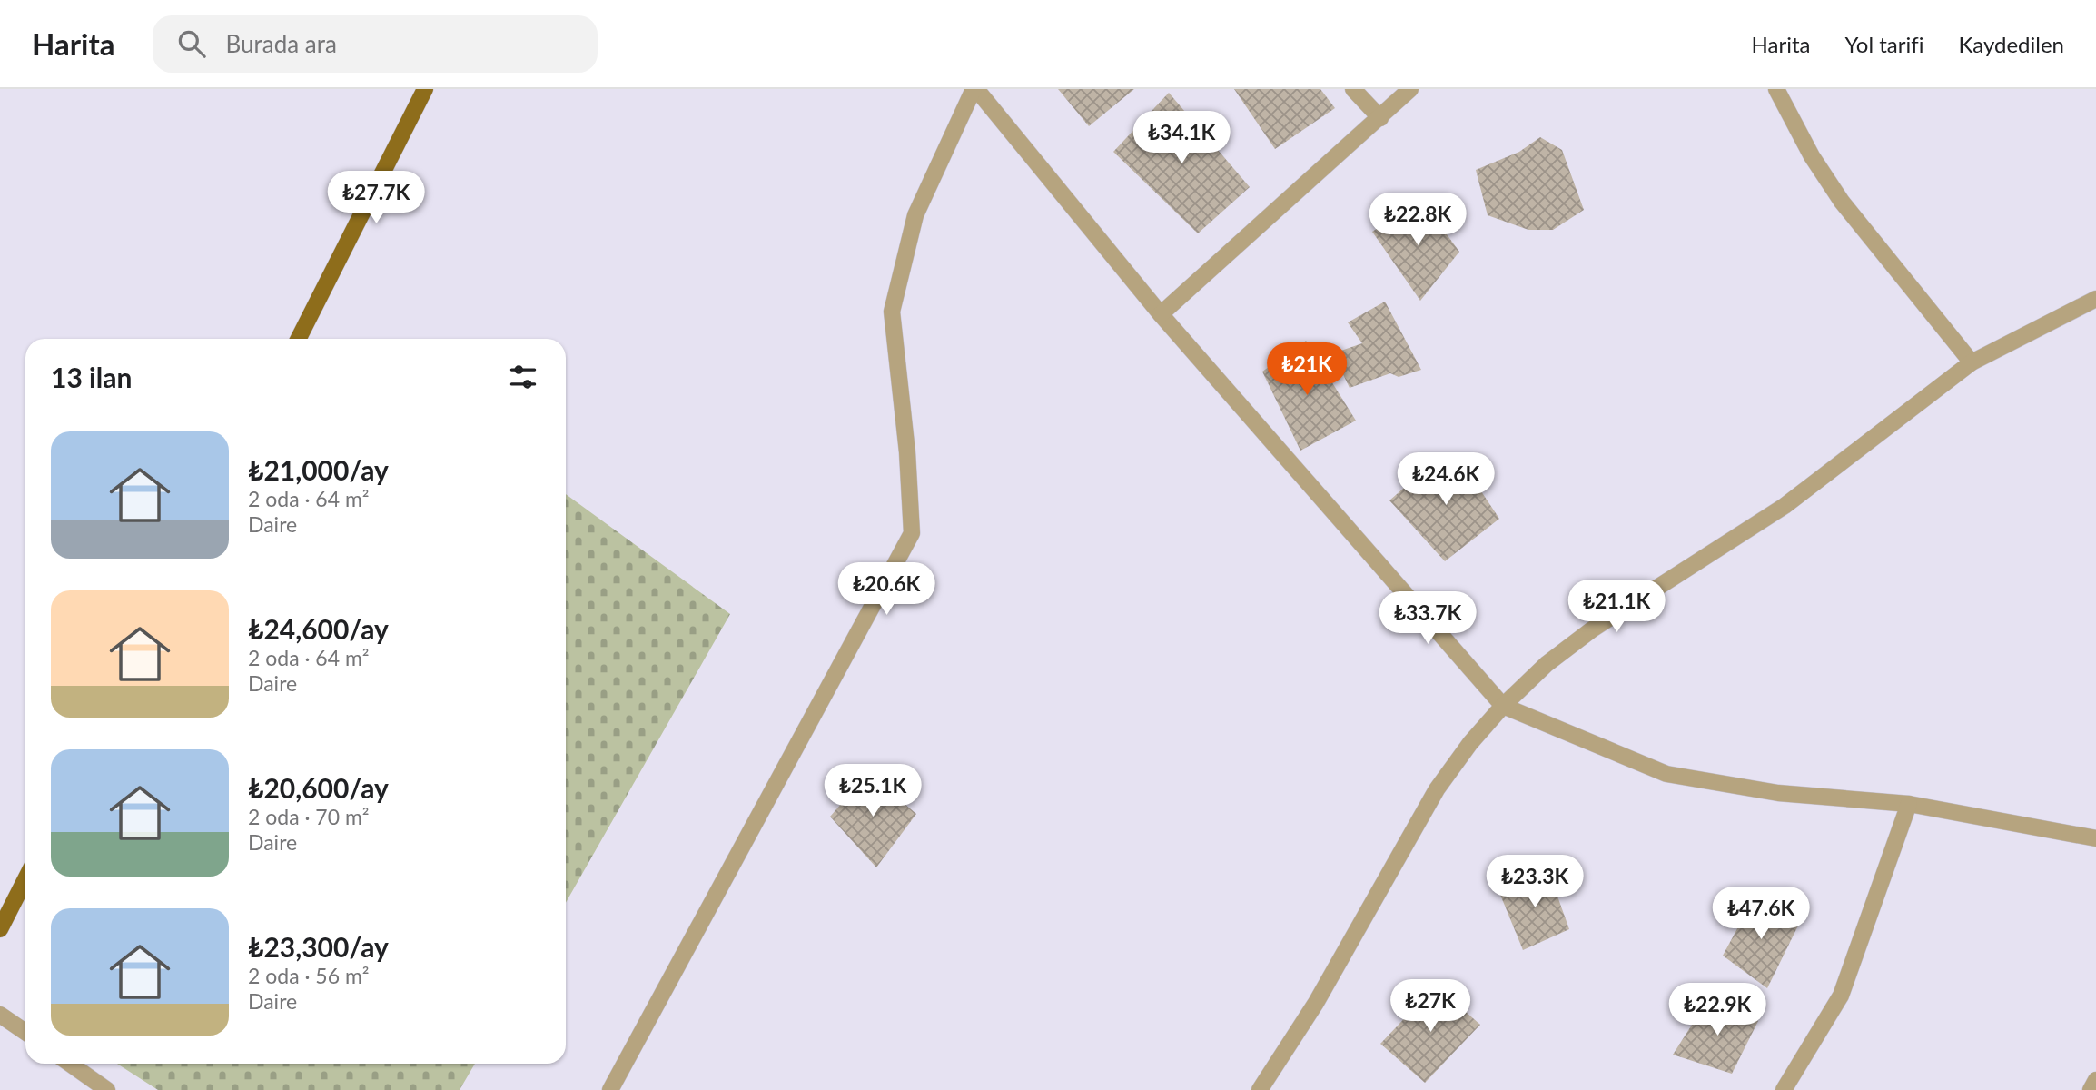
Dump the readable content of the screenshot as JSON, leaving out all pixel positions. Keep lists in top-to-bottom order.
{
  "page": {
    "header": "Harita",
    "search": "Burada ara",
    "nav": ["Harita", "Yol tarifi", "Kaydedilen"],
    "price": [
      "₺34.1K",
      "₺27.7K",
      "₺22.8K",
      "₺21K",
      "₺24.6K",
      "₺20.6K",
      "₺21.1K",
      "₺33.7K",
      "₺25.1K",
      "₺23.3K",
      "₺47.6K",
      "₺27K",
      "₺22.9K"
    ],
    "heading": "13 ilan",
    "list": [
      {
        "name": "₺21,000/ay",
        "note": "2 oda · 64 m² · Daire"
      },
      {
        "name": "₺24,600/ay",
        "note": "2 oda · 64 m² · Daire"
      },
      {
        "name": "₺20,600/ay",
        "note": "2 oda · 70 m² · Daire"
      },
      {
        "name": "₺23,300/ay",
        "note": "2 oda · 56 m² · Daire"
      }
    ]
  }
}
